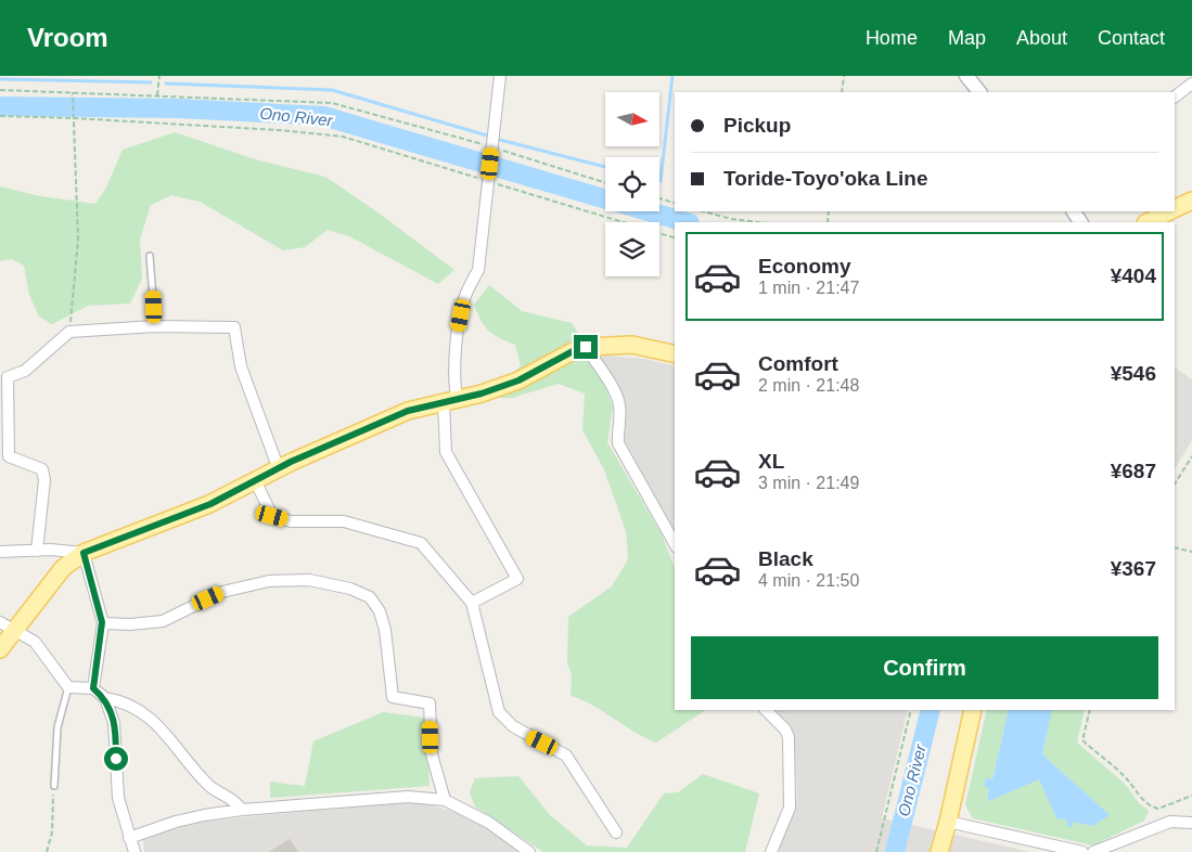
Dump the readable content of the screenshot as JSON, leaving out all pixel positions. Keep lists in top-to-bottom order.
{
  "water": ["Ono River"],
  "north": "right",
  "page": {
    "header": "Vroom",
    "nav": [
      "Home",
      "Map",
      "About",
      "Contact"
    ],
    "banner": ["Pickup", "Toride-Toyo'oka Line"],
    "list": [
      {
        "name": "Economy",
        "note": "1 min · 21:47",
        "value": "¥404"
      },
      {
        "name": "Comfort",
        "note": "2 min · 21:48",
        "value": "¥546"
      },
      {
        "name": "XL",
        "note": "3 min · 21:49",
        "value": "¥687"
      },
      {
        "name": "Black",
        "note": "4 min · 21:50",
        "value": "¥367"
      }
    ],
    "buttons": "Confirm"
  }
}
